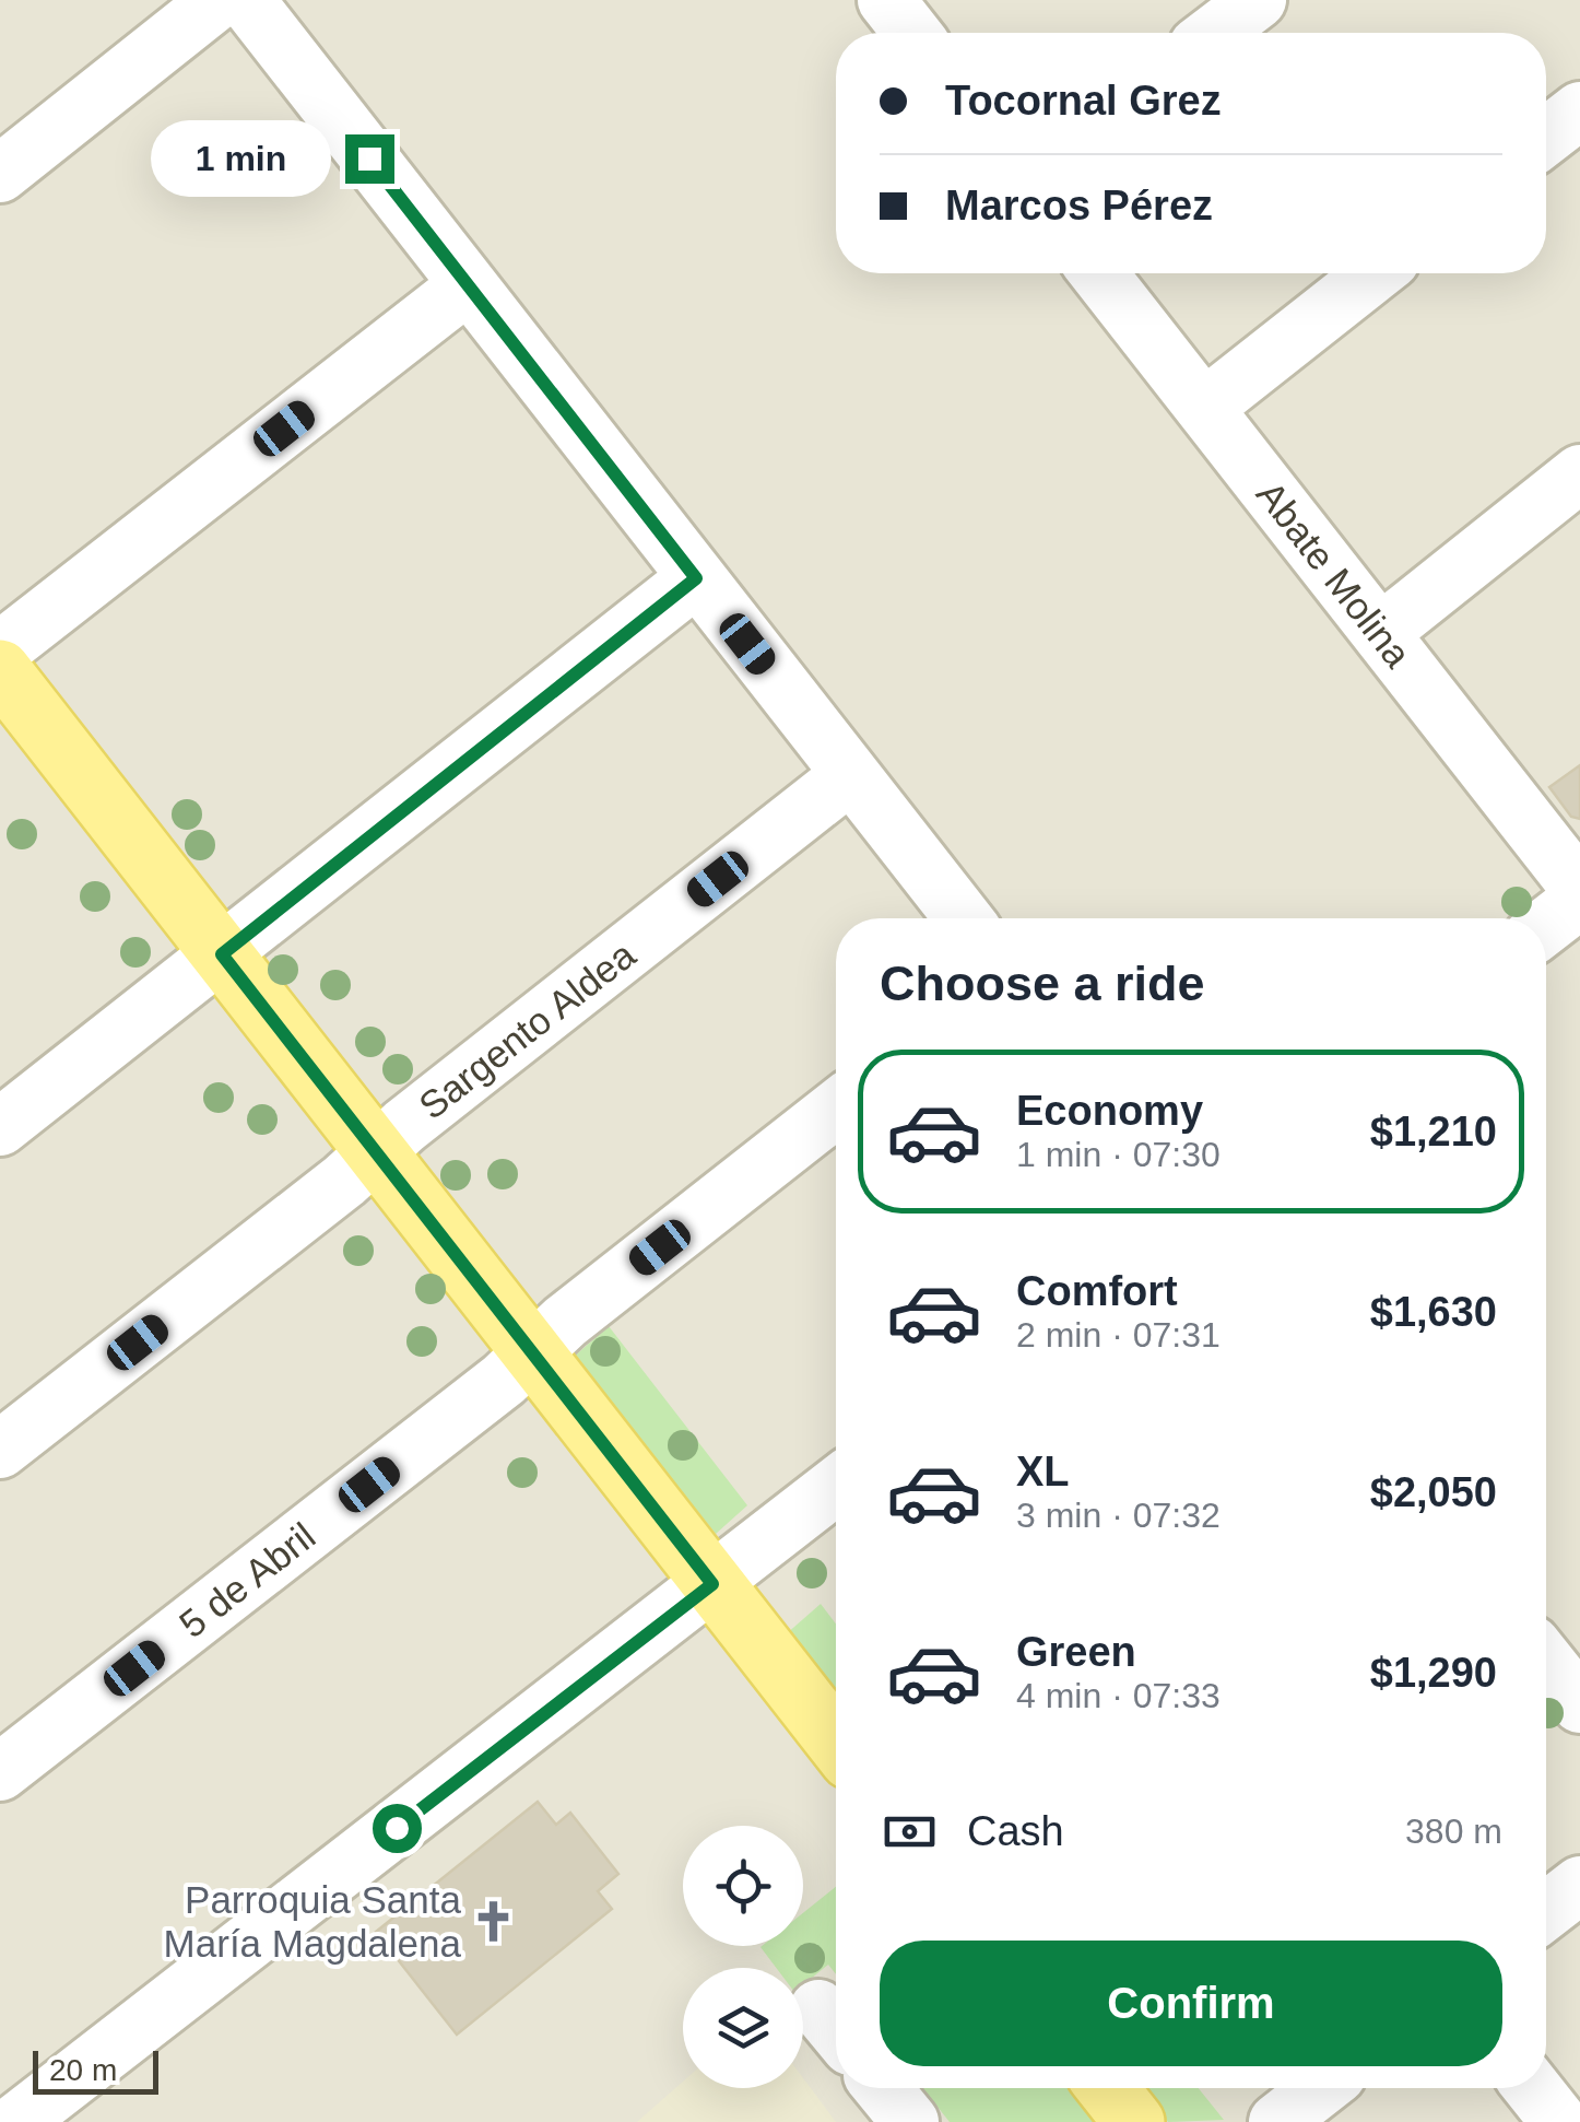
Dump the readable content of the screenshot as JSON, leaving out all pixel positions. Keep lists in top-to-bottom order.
{
  "streets": {
    "street": ["Abate Molina", "Sargento Aldea", "5 de Abril"]
  },
  "places": {
    "church": ["Parroquia Santa María Magdalena"]
  },
  "scale_bar": "20 m",
  "page": {
    "banner": ["Tocornal Grez", "Marcos Pérez"],
    "bubble": "1 min",
    "heading": "Choose a ride",
    "list": [
      {
        "name": "Economy",
        "note": "1 min · 07:30",
        "value": "$1,210"
      },
      {
        "name": "Comfort",
        "note": "2 min · 07:31",
        "value": "$1,630"
      },
      {
        "name": "XL",
        "note": "3 min · 07:32",
        "value": "$2,050"
      },
      {
        "name": "Green",
        "note": "4 min · 07:33",
        "value": "$1,290"
      }
    ],
    "pay": ["Cash", "380 m"],
    "buttons": "Confirm",
    "scale": "20 m"
  }
}
